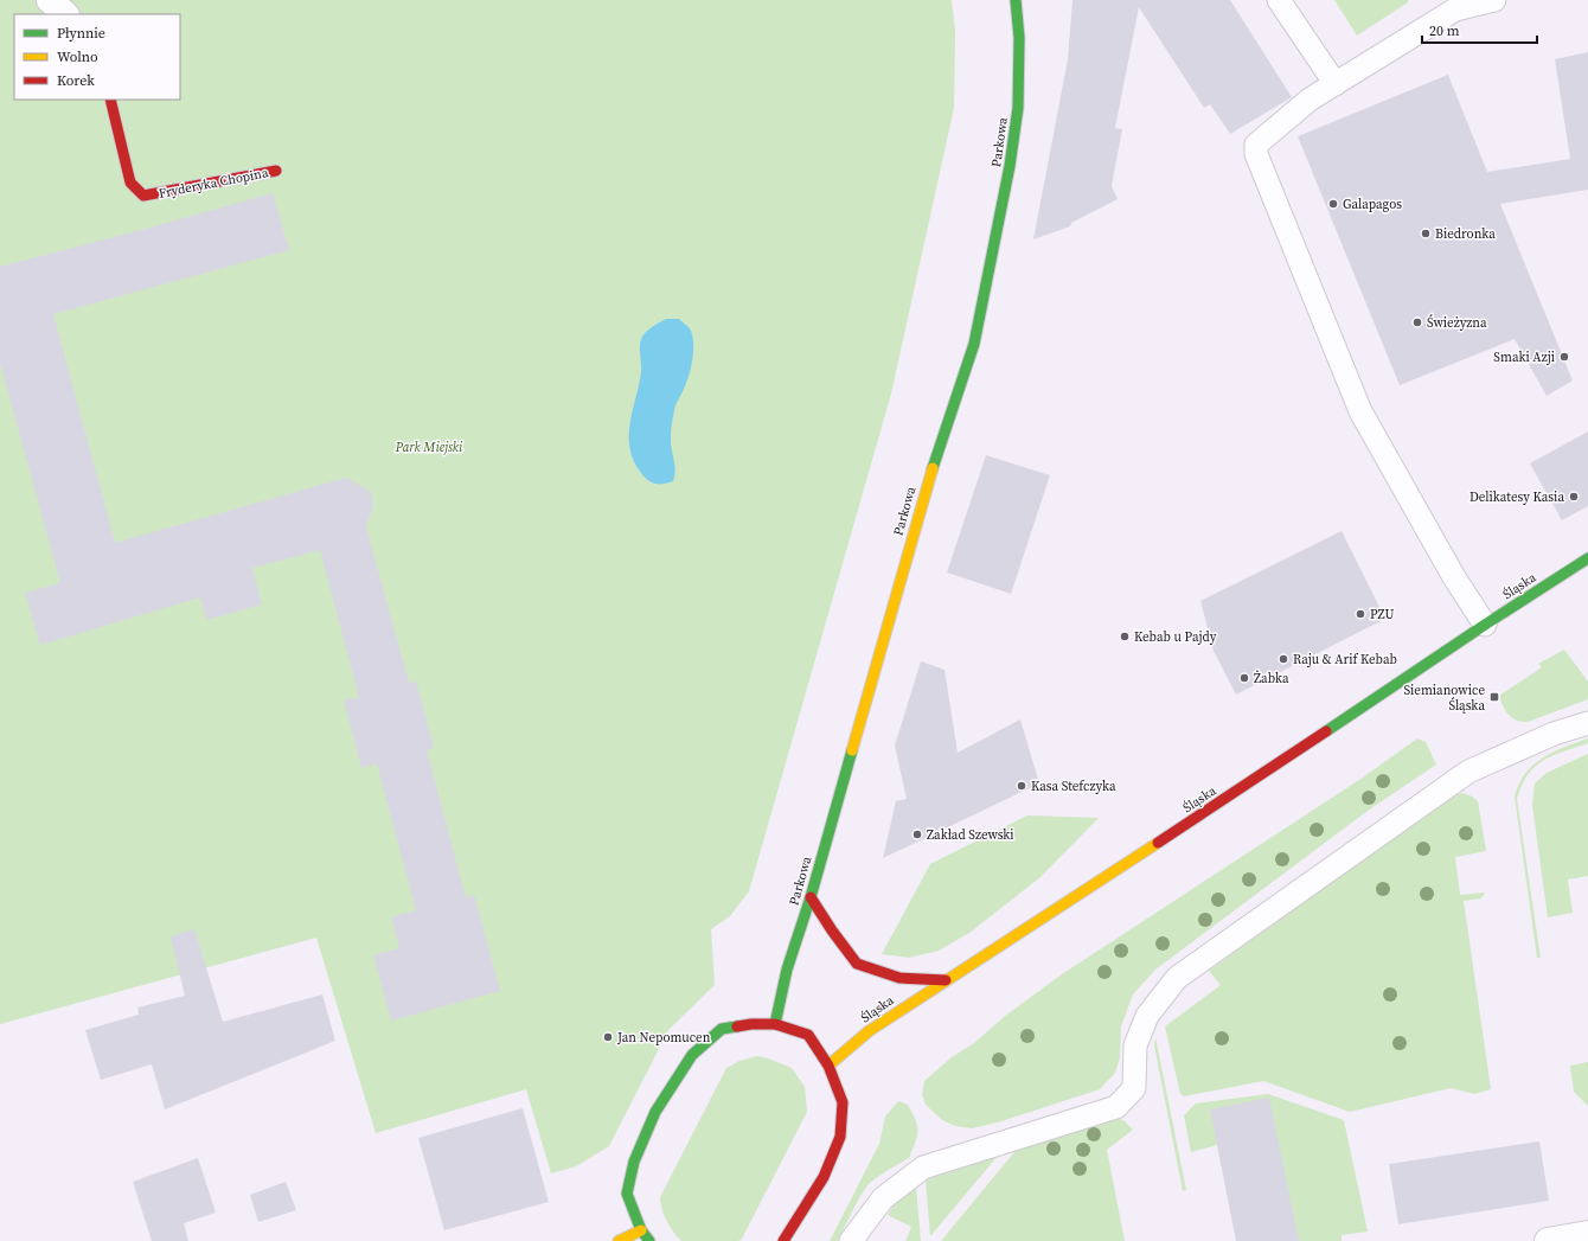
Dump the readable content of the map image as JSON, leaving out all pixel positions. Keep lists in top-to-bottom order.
{
  "streets": {
    "main road": ["Parkowa", "Fryderyka Chopina", "Śląska"]
  },
  "parks": ["Park Miejski"],
  "places": {
    "other": [
      "Galapagos",
      "Biedronka",
      "Świeżyzna",
      "Smaki Azji",
      "Delikatesy Kasia",
      "PZU",
      "Kebab u Pajdy",
      "Raju & Arif Kebab",
      "Żabka",
      "Kasa Stefczyka",
      "Zakład Szewski",
      "Jan Nepomucen"
    ],
    "transit": ["Siemianowice Śląska"]
  },
  "legend": ["Płynnie", "Wolno", "Korek"],
  "scale_bar": "20 m"
}
